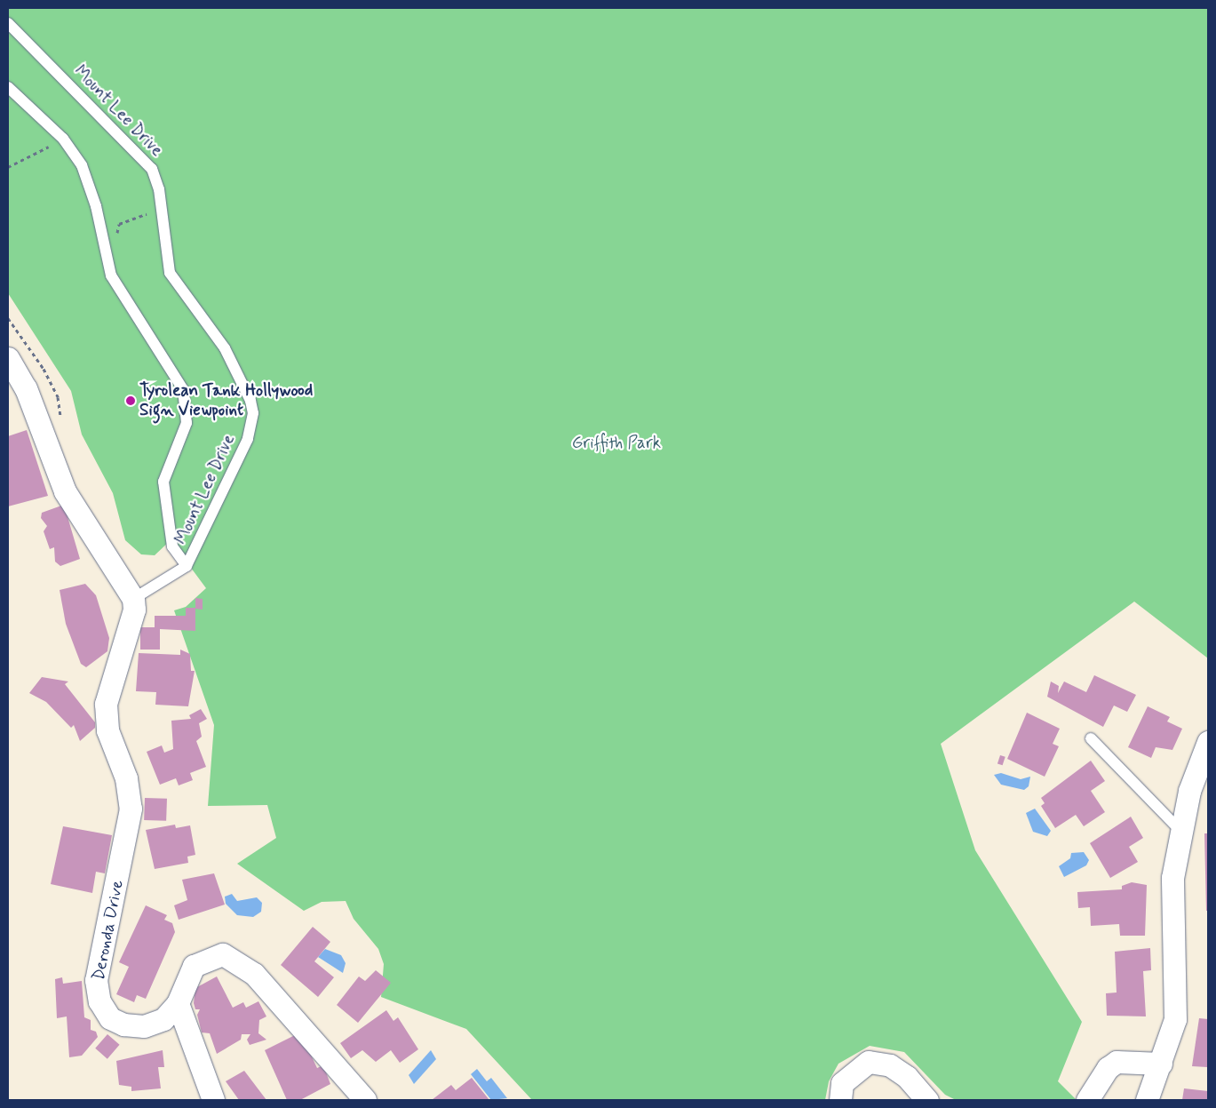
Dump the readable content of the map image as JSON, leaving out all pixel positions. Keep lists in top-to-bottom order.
{
  "streets": {
    "street": ["Deronda Drive"],
    "lane": ["Mount Lee Drive"]
  },
  "crossings": [
    ["Mount Lee Drive", "Deronda Drive"]
  ],
  "parks": ["Griffith Park"],
  "places": ["Tyrolean Tank Hollywood Sign Viewpoint"]
}
